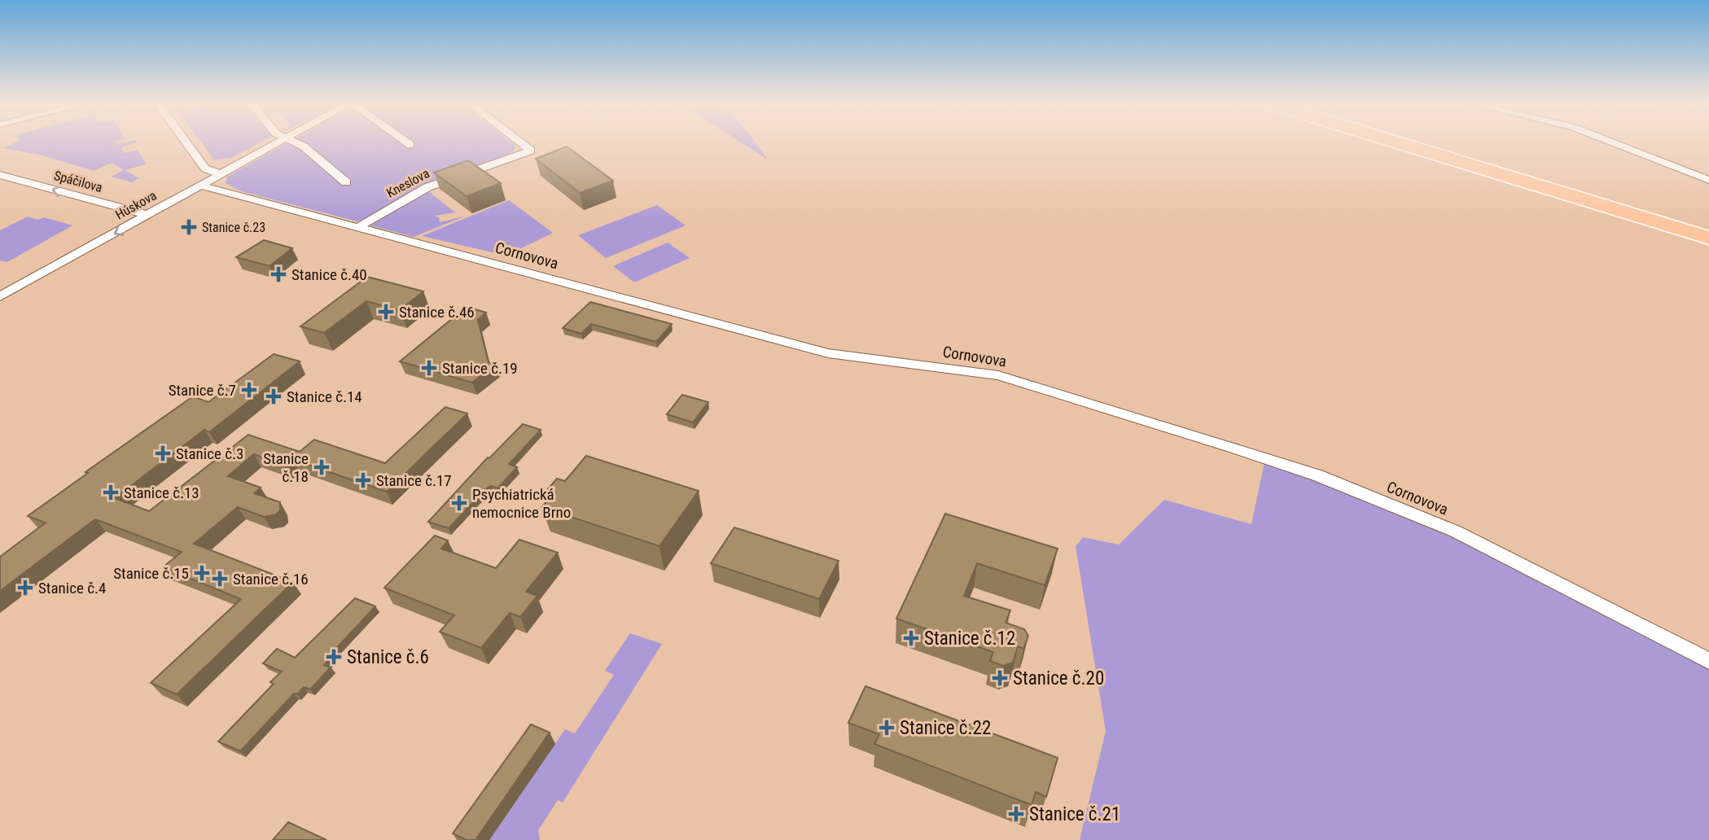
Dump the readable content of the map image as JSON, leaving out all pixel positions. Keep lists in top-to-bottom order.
{
  "streets": {
    "street": [
      "Spáčilova",
      "Kneslova",
      "Húskova",
      "Cornovova"
    ]
  },
  "crossings": [
    ["Spáčilova", "Húskova"],
    ["Kneslova", "Cornovova"],
    ["Húskova", "Cornovova"]
  ],
  "one_way": ["Spáčilova", "Húskova"],
  "places": {
    "health": [
      "Stanice č.23",
      "Stanice č.40",
      "Stanice č.46",
      "Stanice č.19",
      "Stanice č.7",
      "Stanice č.14",
      "Stanice č.3",
      "Stanice č.18",
      "Stanice č.17",
      "Stanice č.13",
      "Psychiatrická nemocnice Brno",
      "Stanice č.15",
      "Stanice č.16",
      "Stanice č.4",
      "Stanice č.12",
      "Stanice č.6",
      "Stanice č.20",
      "Stanice č.22",
      "Stanice č.21"
    ]
  }
}
